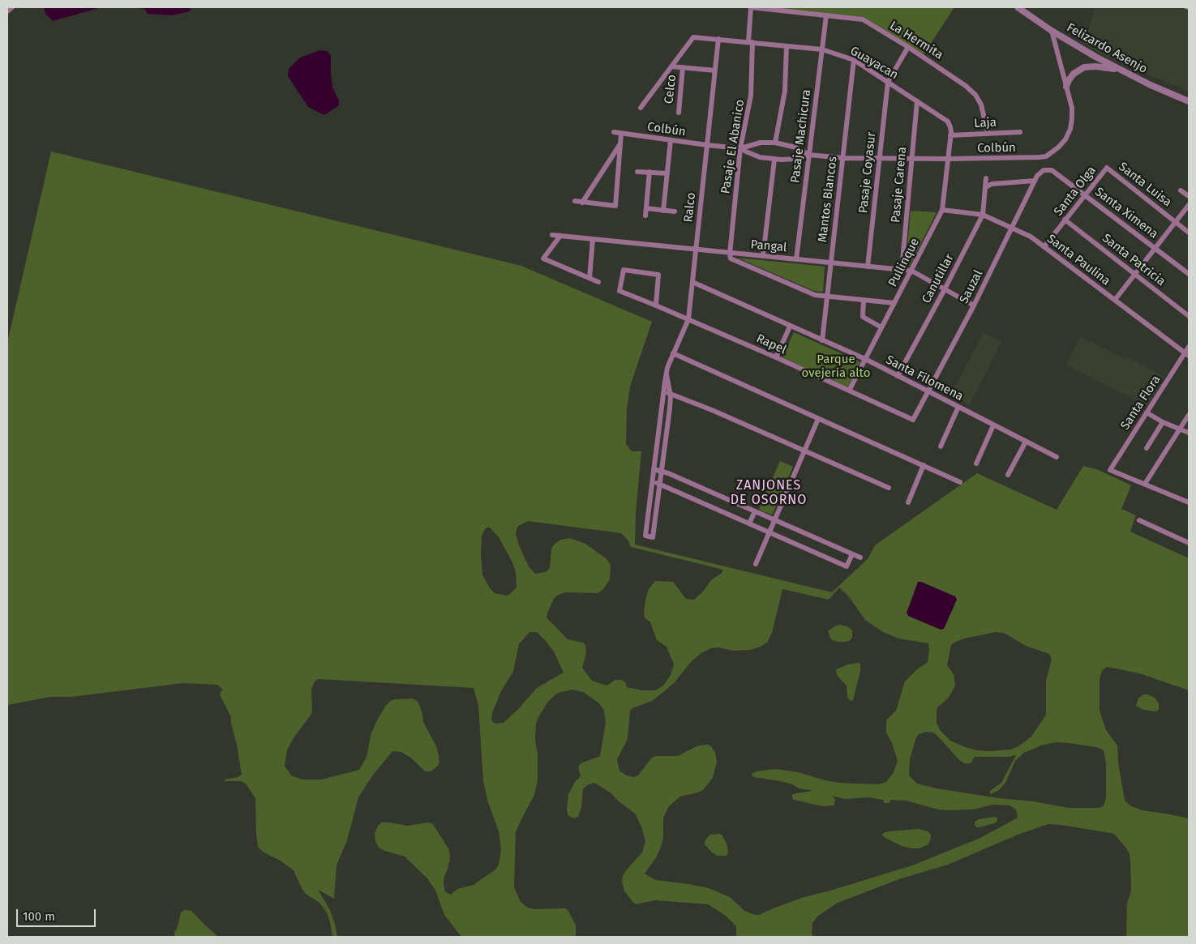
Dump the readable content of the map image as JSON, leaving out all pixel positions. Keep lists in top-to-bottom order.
{
  "streets": {
    "street": [
      "La Hermita",
      "Felizardo Asenjo",
      "Guayacan",
      "Celco",
      "Laja",
      "Colbún",
      "Pasaje Machicura",
      "Pasaje El Abanico",
      "Pasaje Coyasur",
      "Pasaje Carena",
      "Santa Luisa",
      "Santa Olga",
      "Mantos Blancos",
      "Ralco",
      "Santa Ximena",
      "Pangal",
      "Santa Paulina",
      "Santa Patricia",
      "Pullinque",
      "Canutillar",
      "Sauzal",
      "Rapel",
      "Santa Filomena",
      "Santa Flora"
    ]
  },
  "crossings": [
    ["La Hermita", "Guayacan"],
    ["La Hermita", "Laja"],
    ["La Hermita", "Pasaje Machicura"],
    ["La Hermita", "Pasaje El Abanico"],
    ["Felizardo Asenjo", "Colbún"],
    ["Guayacan", "Laja"],
    ["Guayacan", "Pasaje Machicura"],
    ["Guayacan", "Pasaje El Abanico"],
    ["Guayacan", "Pasaje Coyasur"],
    ["Guayacan", "Pasaje Carena"],
    ["Guayacan", "Mantos Blancos"],
    ["Guayacan", "Ralco"],
    ["Guayacan", "Pullinque"],
    ["Laja", "Pullinque"],
    ["Colbún", "Pasaje Machicura"],
    ["Colbún", "Pasaje El Abanico"],
    ["Colbún", "Pasaje Coyasur"],
    ["Colbún", "Pasaje Carena"],
    ["Colbún", "Mantos Blancos"],
    ["Colbún", "Ralco"],
    ["Colbún", "Pullinque"],
    ["Pasaje Machicura", "Pangal"],
    ["Pasaje El Abanico", "Pangal"],
    ["Pasaje Coyasur", "Pangal"],
    ["Pasaje Carena", "Pangal"],
    ["Santa Luisa", "Santa Olga"],
    ["Santa Olga", "Santa Ximena"],
    ["Santa Olga", "Santa Paulina"],
    ["Santa Olga", "Santa Patricia"],
    ["Mantos Blancos", "Pangal"],
    ["Mantos Blancos", "Santa Filomena"],
    ["Ralco", "Pangal"],
    ["Ralco", "Rapel"],
    ["Ralco", "Santa Filomena"],
    ["Santa Ximena", "Sauzal"],
    ["Pangal", "Pullinque"],
    ["Pangal", "Canutillar"],
    ["Pangal", "Sauzal"],
    ["Santa Paulina", "Pullinque"],
    ["Santa Paulina", "Canutillar"],
    ["Santa Paulina", "Sauzal"],
    ["Santa Paulina", "Santa Flora"],
    ["Pullinque", "Rapel"],
    ["Pullinque", "Santa Filomena"],
    ["Canutillar", "Santa Filomena"],
    ["Sauzal", "Rapel"],
    ["Sauzal", "Santa Filomena"]
  ],
  "districts": ["ZANJONES DE OSORNO"],
  "parks": ["Parque ovejeria alto"],
  "scale_bar": "100 m"
}
